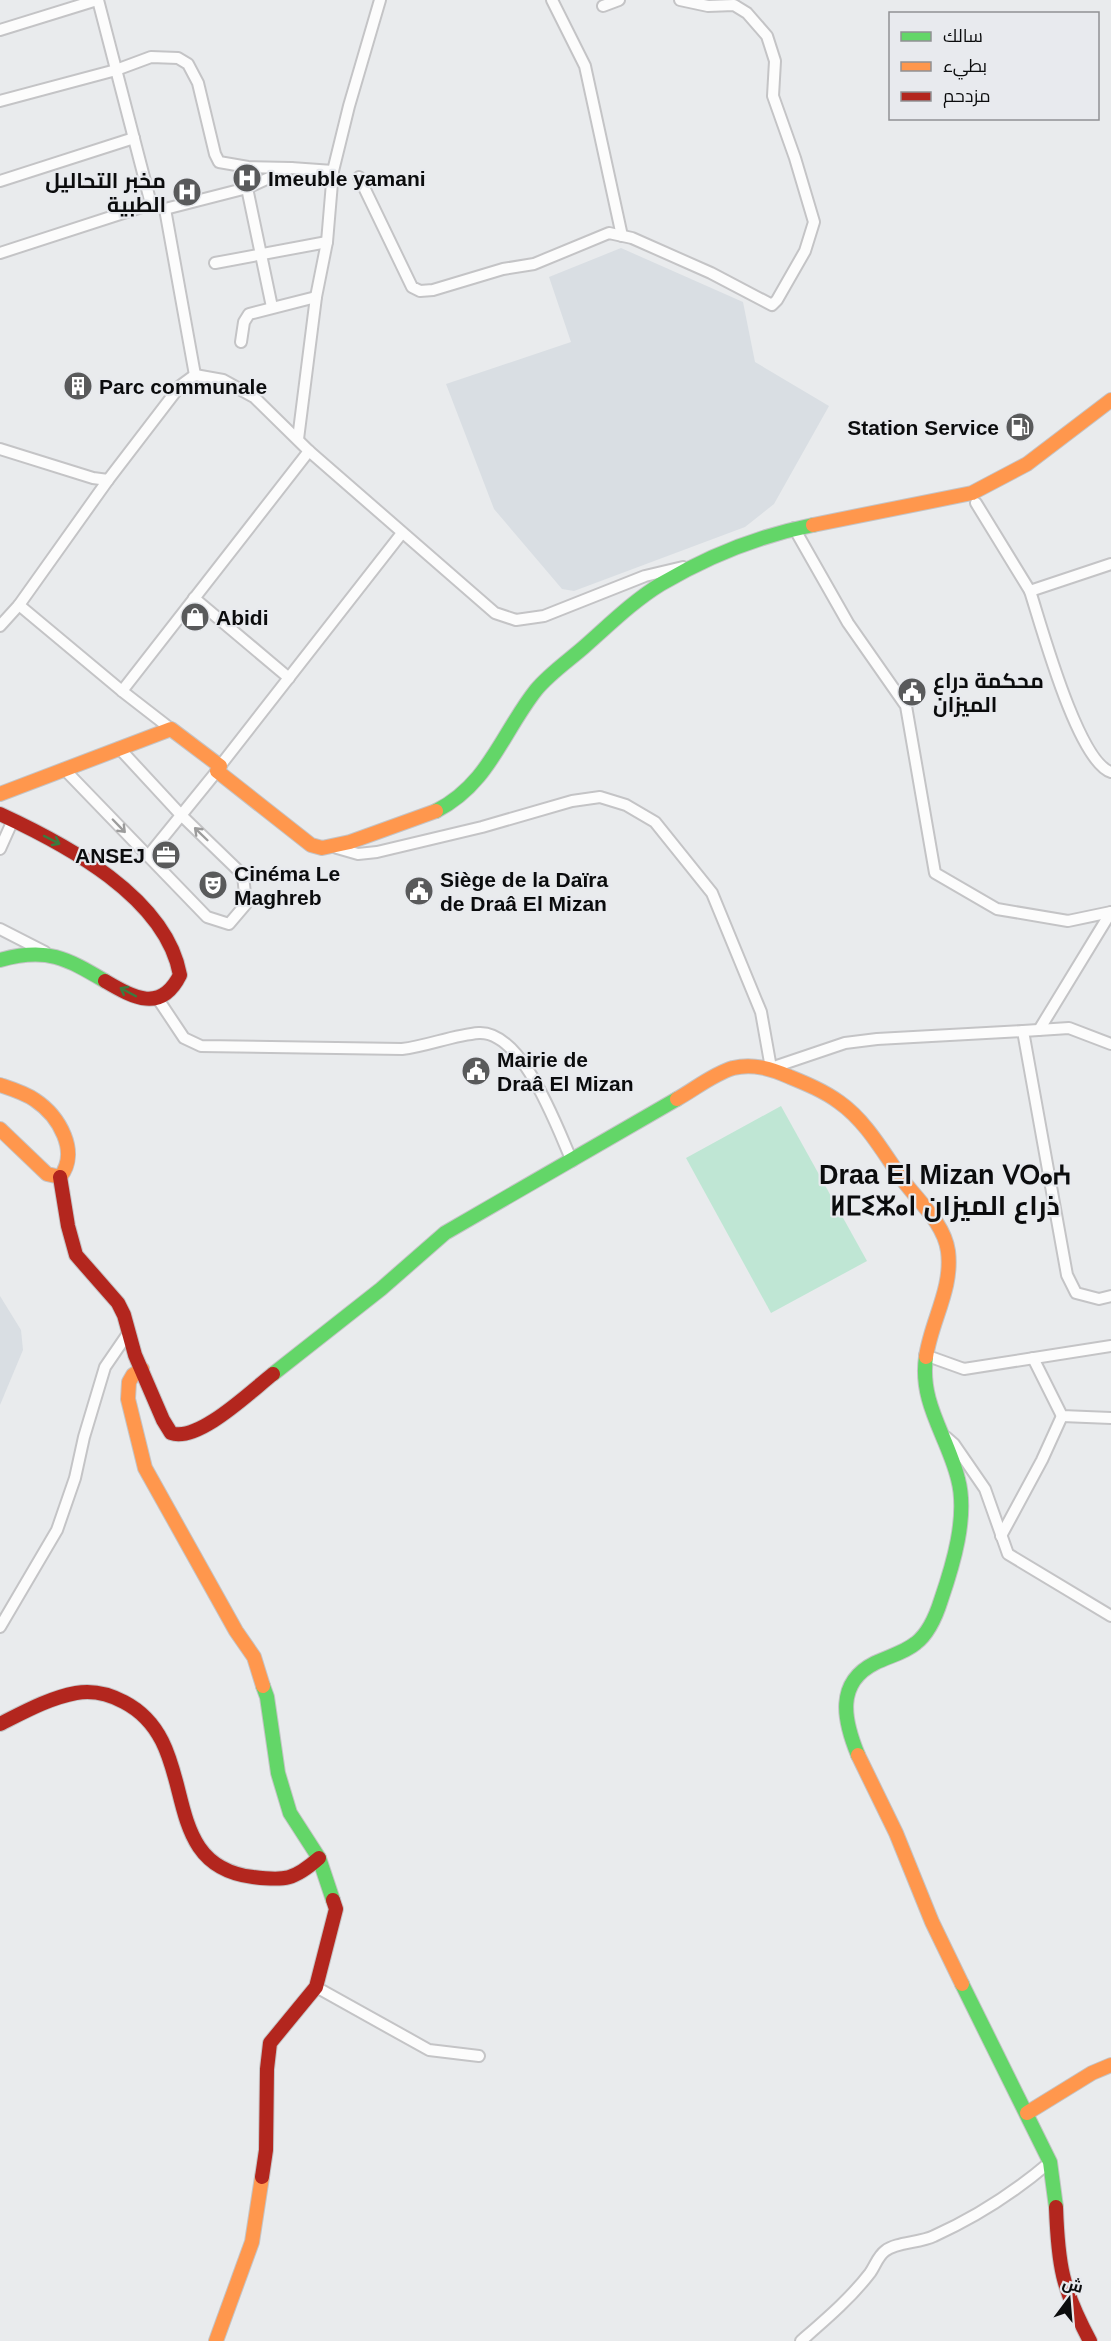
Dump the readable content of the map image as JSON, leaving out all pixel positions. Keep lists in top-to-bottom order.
{
  "districts": ["Draa El Mizan ⴸⵔⴰⵄ ⵍⵎⵉⵣⴰⵏ ذراع الميزان"],
  "places": {
    "hospital": ["Imeuble yamani", "مخبر التحاليل الطبية"],
    "building": ["Parc communale"],
    "fuel station": ["Station Service"],
    "shop": ["Abidi"],
    "public building": ["محكمة دراع الميزان", "Siège de la Daïra de Draâ El Mizan", "Mairie de Draâ El Mizan"],
    "office": ["ANSEJ"],
    "theatre": ["Cinéma Le Maghreb"]
  },
  "legend": ["سالك", "بطيء", "مزدحم"],
  "north": "top"
}
